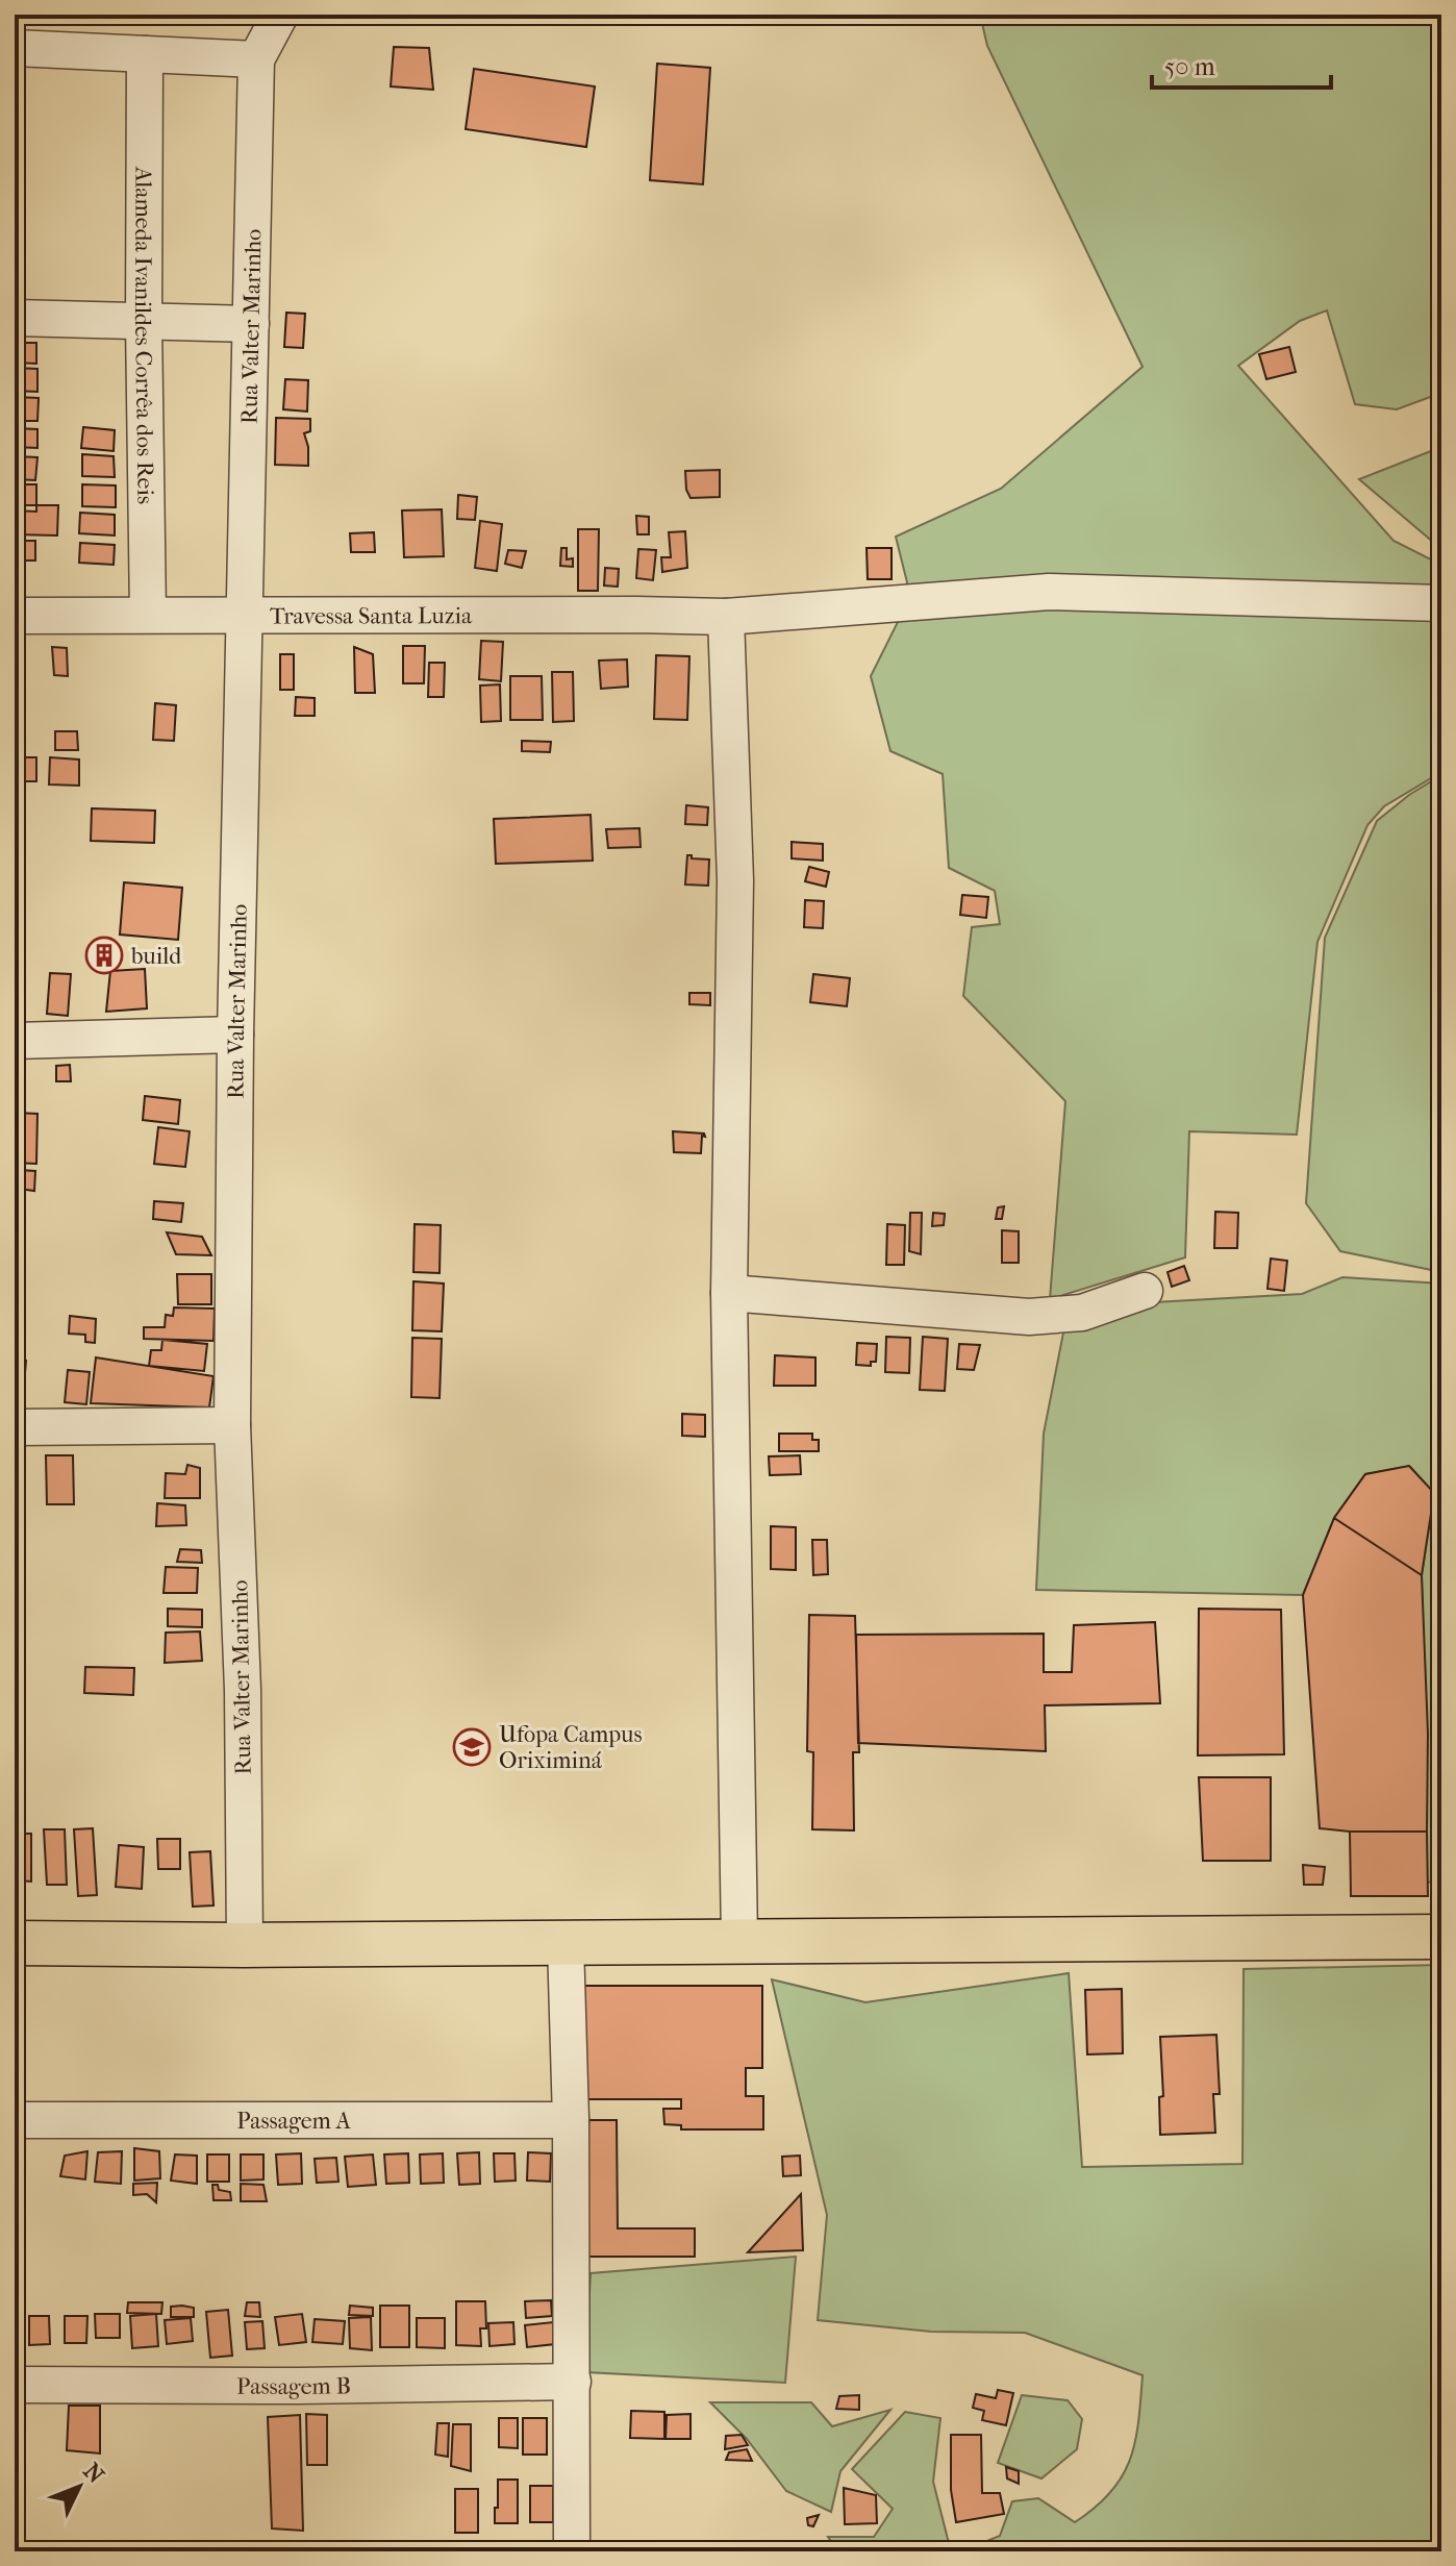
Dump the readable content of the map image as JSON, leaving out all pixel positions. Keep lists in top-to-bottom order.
{
  "streets": {
    "street": [
      "Rua Valter Marinho",
      "Alameda Ivanildes Corrêa dos Reis",
      "Travessa Santa Luzia",
      "Passagem A",
      "Passagem B"
    ]
  },
  "crossings": [
    ["Rua Valter Marinho", "Travessa Santa Luzia"],
    ["Alameda Ivanildes Corrêa dos Reis", "Travessa Santa Luzia"]
  ],
  "places": {
    "building": ["build"],
    "school or university": ["Ufopa Campus Oriximiná"]
  },
  "scale_bar": "50 m",
  "north": "top right"
}
